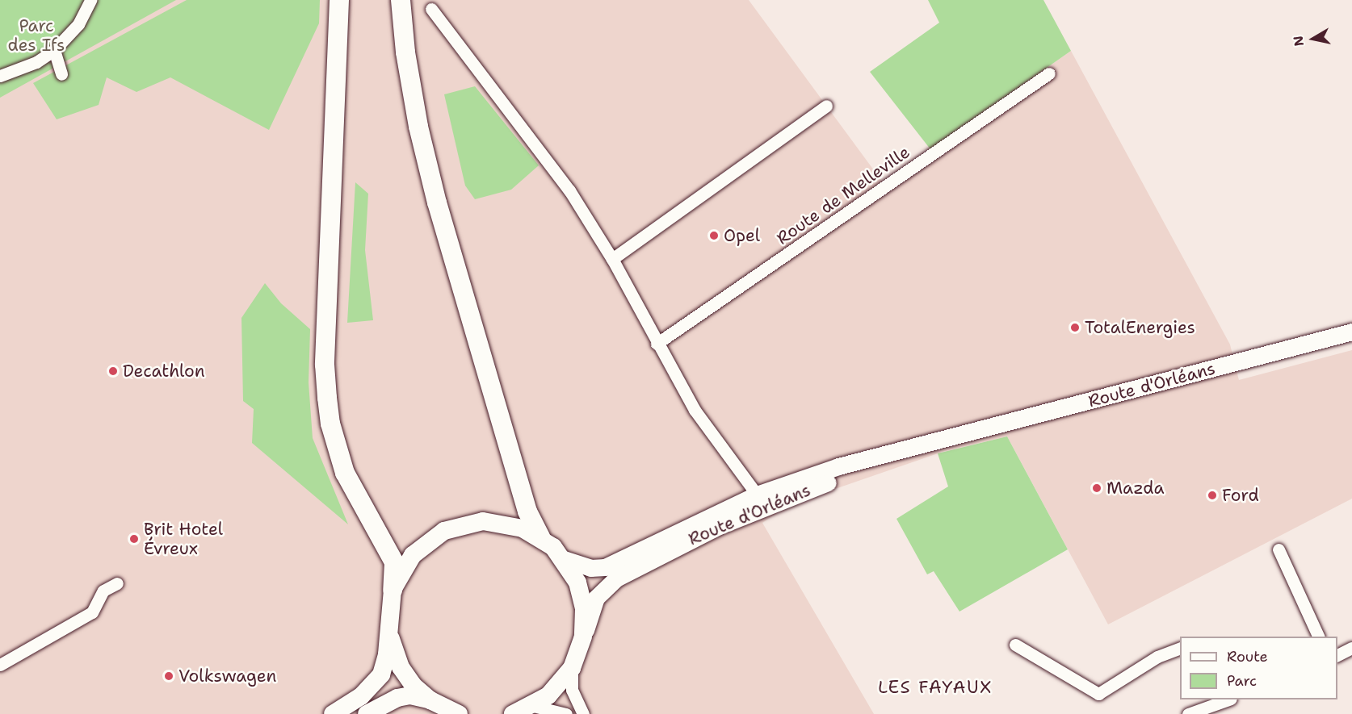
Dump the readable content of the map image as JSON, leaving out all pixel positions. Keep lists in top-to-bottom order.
{
  "streets": {
    "main road": ["Route d'Orléans"],
    "street": ["Route de Melleville"]
  },
  "districts": ["LES FAYAUX"],
  "parks": ["Parc des Ifs"],
  "places": [
    "Opel",
    "TotalEnergies",
    "Decathlon",
    "Mazda",
    "Ford",
    "Brit Hotel Évreux",
    "Volkswagen"
  ],
  "legend": ["Route", "Parc"],
  "north": "left"
}
